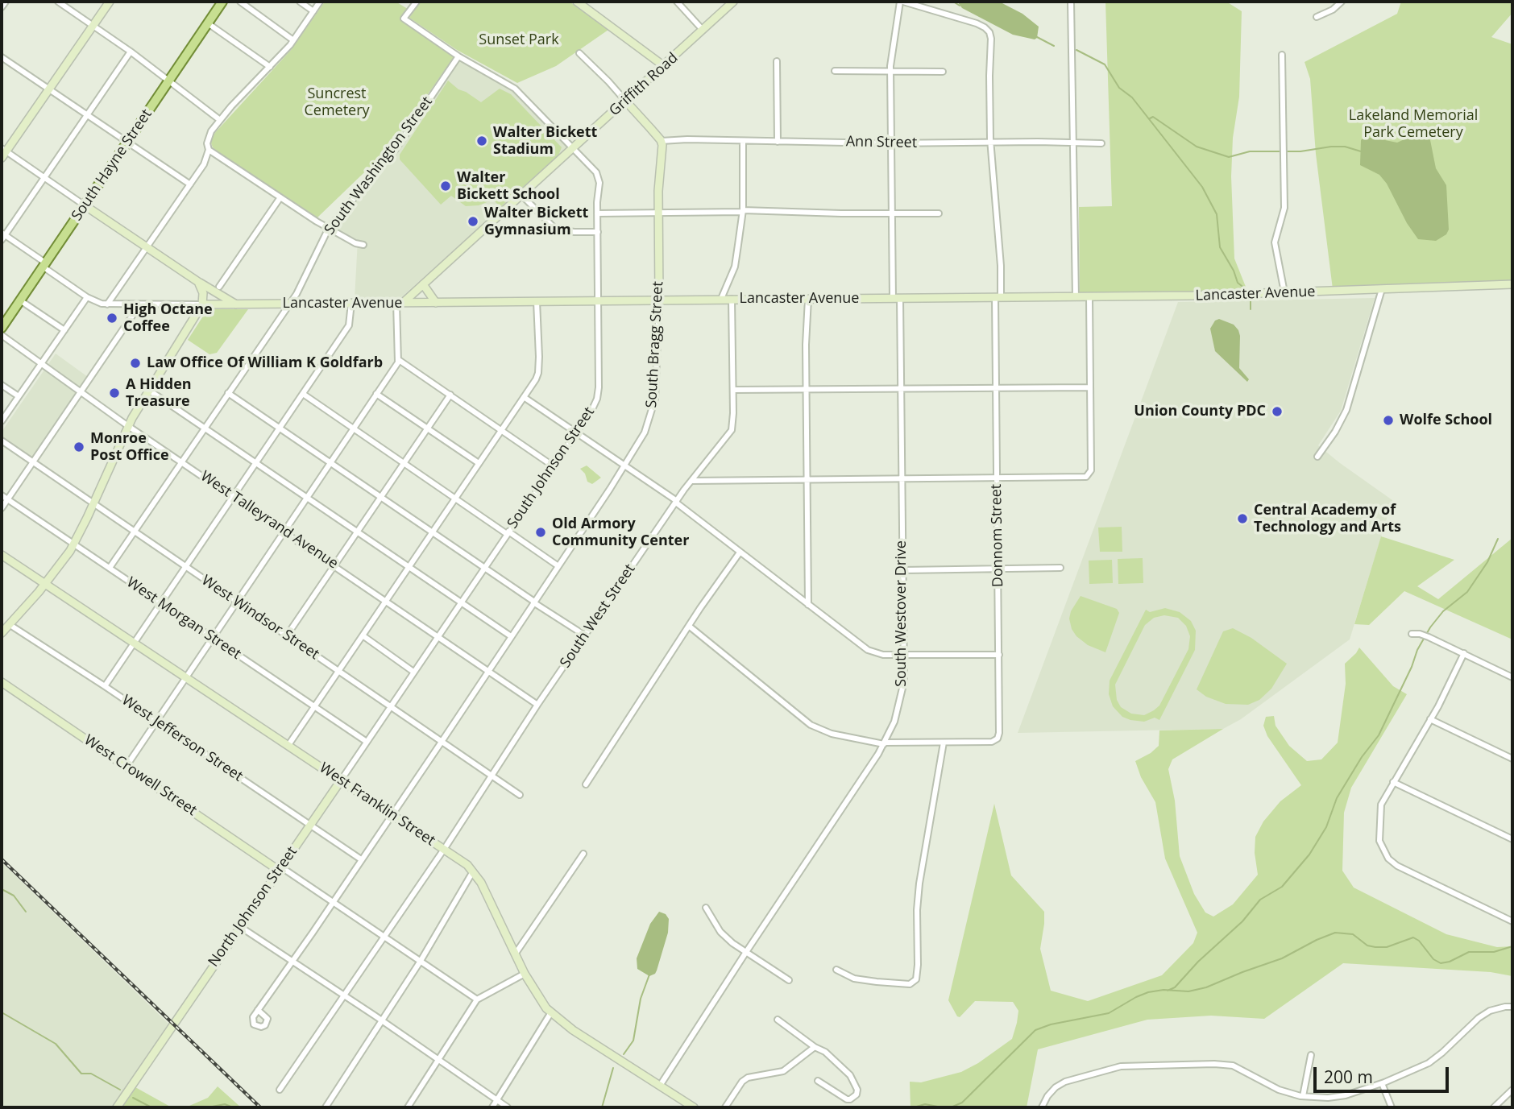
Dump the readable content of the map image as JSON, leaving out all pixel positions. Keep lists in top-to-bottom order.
{
  "streets": {
    "main road": [
      "Griffith Road",
      "South Hayne Street",
      "Lancaster Avenue",
      "South Bragg Street",
      "West Jefferson Street",
      "West Crowell Street",
      "West Franklin Street",
      "North Johnson Street"
    ],
    "street": [
      "Ann Street",
      "South Washington Street",
      "South Johnson Street",
      "West Talleyrand Avenue",
      "Donnom Street",
      "South Westover Drive",
      "South West Street",
      "West Windsor Street",
      "West Morgan Street"
    ]
  },
  "crossings": [
    ["Griffith Road", "Lancaster Avenue"],
    ["Griffith Road", "South Johnson Street"],
    ["Ann Street", "South Bragg Street"],
    ["Ann Street", "Donnom Street"],
    ["Ann Street", "South Westover Drive"],
    ["South Hayne Street", "Lancaster Avenue"],
    ["South Washington Street", "Lancaster Avenue"],
    ["South Washington Street", "South Johnson Street"],
    ["South Washington Street", "West Talleyrand Avenue"],
    ["South Washington Street", "West Windsor Street"],
    ["South Washington Street", "West Morgan Street"],
    ["Lancaster Avenue", "South Bragg Street"],
    ["Lancaster Avenue", "South Johnson Street"],
    ["Lancaster Avenue", "Donnom Street"],
    ["Lancaster Avenue", "South Westover Drive"],
    ["Lancaster Avenue", "South West Street"],
    ["South Bragg Street", "West Talleyrand Avenue"],
    ["South Bragg Street", "West Windsor Street"],
    ["South Bragg Street", "West Jefferson Street"],
    ["South Bragg Street", "West Crowell Street"],
    ["South Bragg Street", "West Franklin Street"],
    ["South Johnson Street", "West Talleyrand Avenue"],
    ["South Johnson Street", "West Windsor Street"],
    ["South Johnson Street", "North Johnson Street"],
    ["West Talleyrand Avenue", "South West Street"],
    ["Donnom Street", "South Westover Drive"],
    ["South Westover Drive", "West Franklin Street"],
    ["South West Street", "West Windsor Street"],
    ["South West Street", "West Crowell Street"],
    ["South West Street", "West Franklin Street"],
    ["West Windsor Street", "North Johnson Street"],
    ["West Morgan Street", "North Johnson Street"],
    ["West Jefferson Street", "North Johnson Street"],
    ["West Crowell Street", "North Johnson Street"],
    ["West Franklin Street", "North Johnson Street"]
  ],
  "parks": ["Sunset Park", "Suncrest Cemetery", "Lakeland Memorial Park Cemetery"],
  "places": [
    "Walter Bickett Stadium",
    "Walter Bickett School",
    "Walter Bickett Gymnasium",
    "High Octane Coffee",
    "Law Office Of William K Goldfarb",
    "A Hidden Treasure",
    "Union County PDC",
    "Wolfe School",
    "Monroe Post Office",
    "Central Academy of Technology and Arts",
    "Old Armory Community Center"
  ],
  "scale_bar": "200 m"
}
